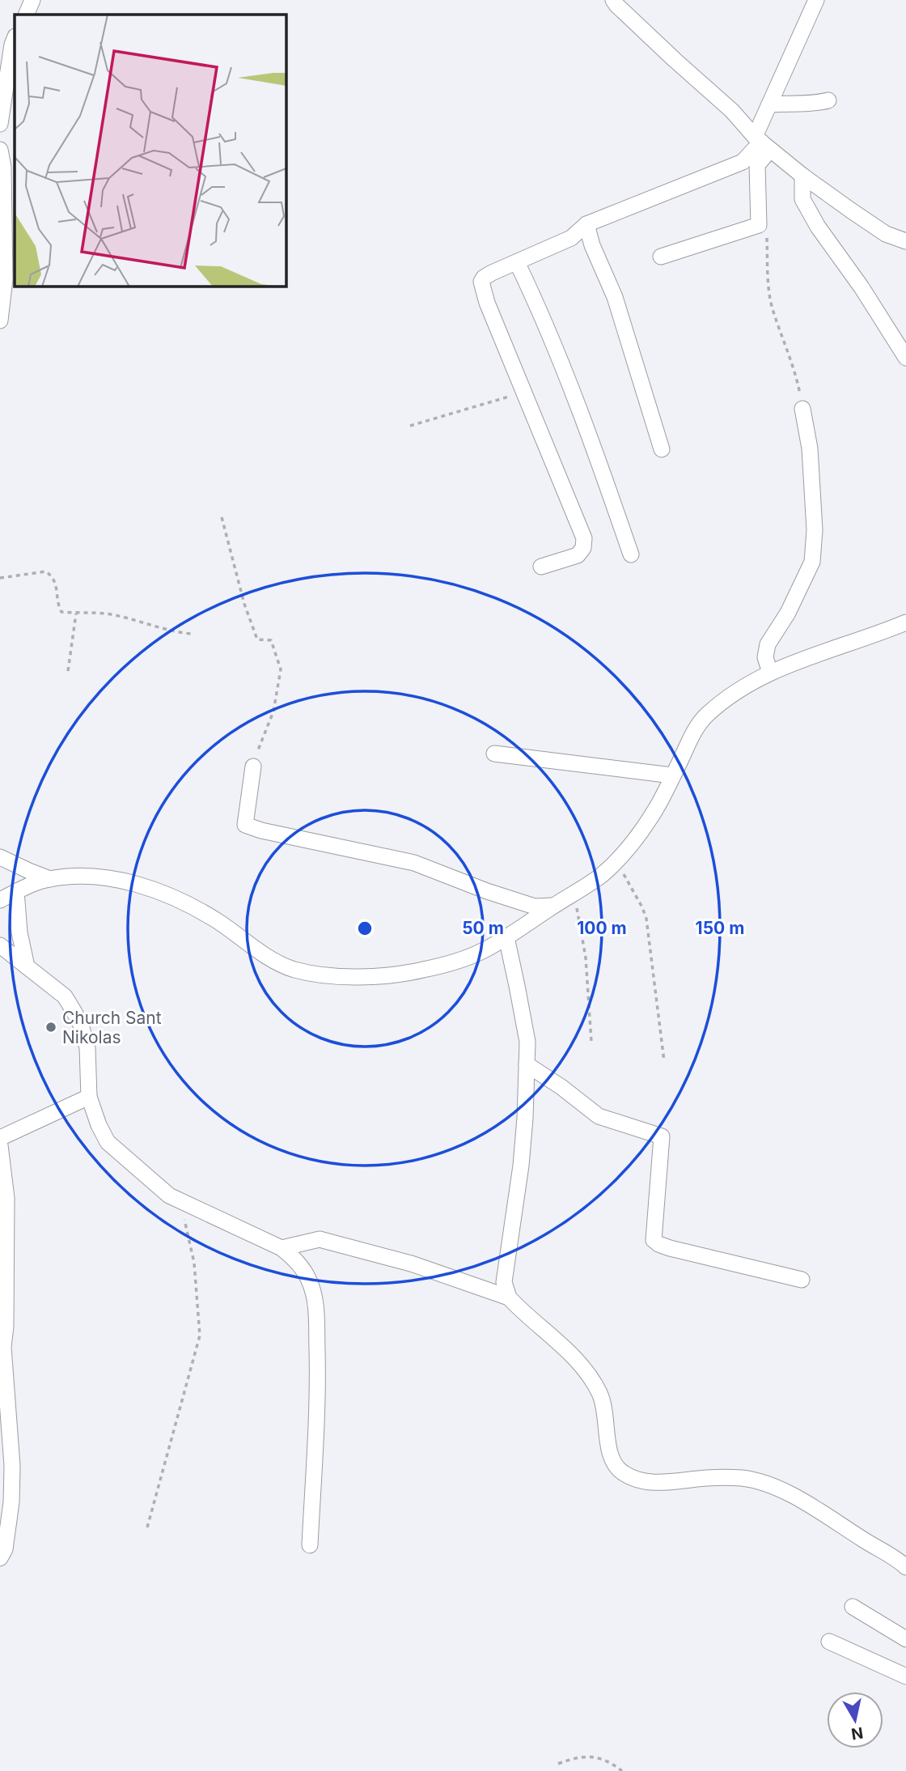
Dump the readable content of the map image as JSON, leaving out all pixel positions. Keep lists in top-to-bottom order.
{
  "places": ["Church Sant Nikolas"],
  "north": "bottom",
  "rings": ["50 m", "100 m", "150 m"]
}
